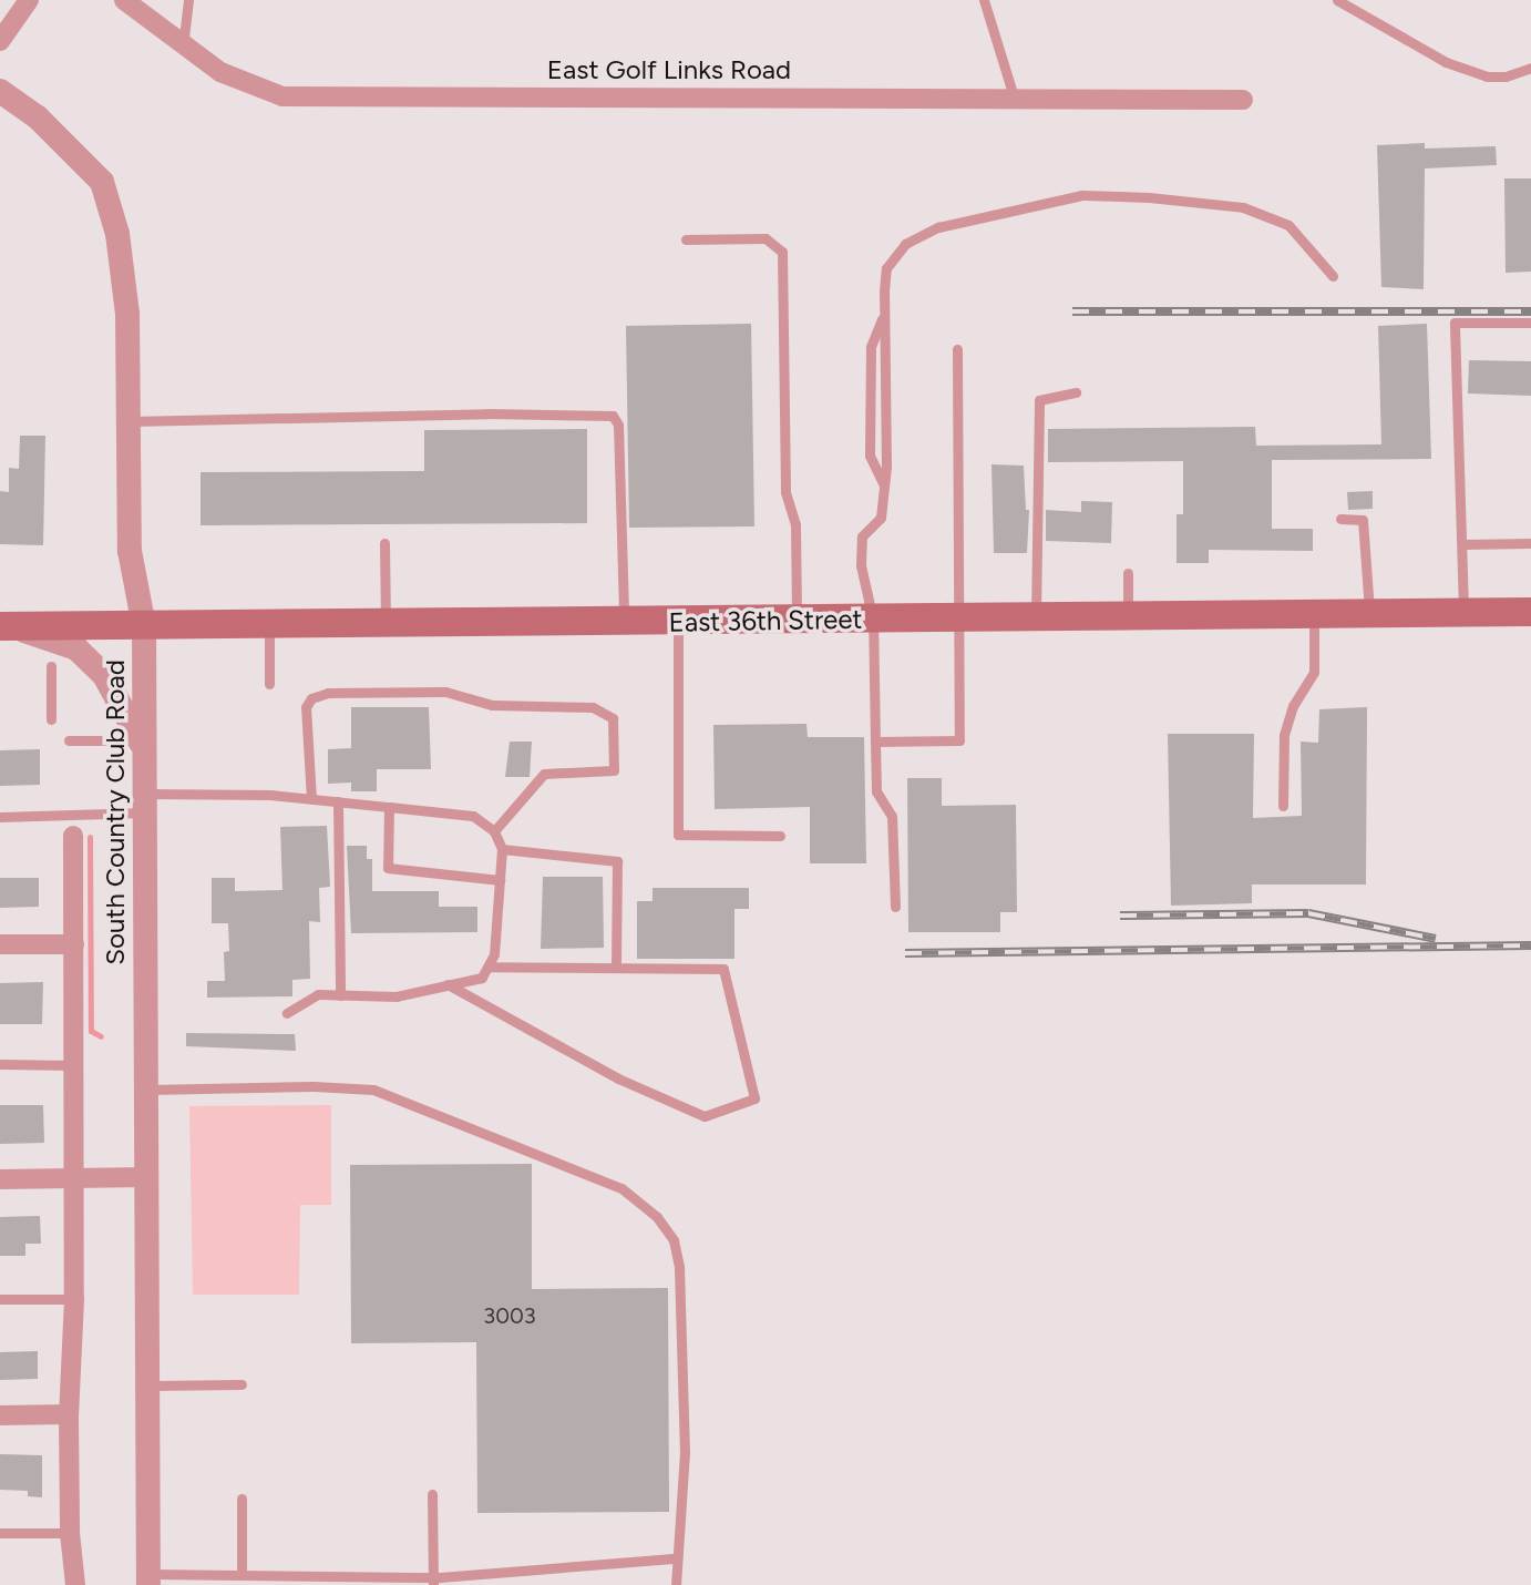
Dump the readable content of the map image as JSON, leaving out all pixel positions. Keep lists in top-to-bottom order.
{
  "streets": {
    "main road": ["East 36th Street"],
    "street": ["East Golf Links Road", "South Country Club Road"]
  },
  "crossings": [
    ["East 36th Street", "South Country Club Road"]
  ],
  "house_numbers": ["3003"]
}
